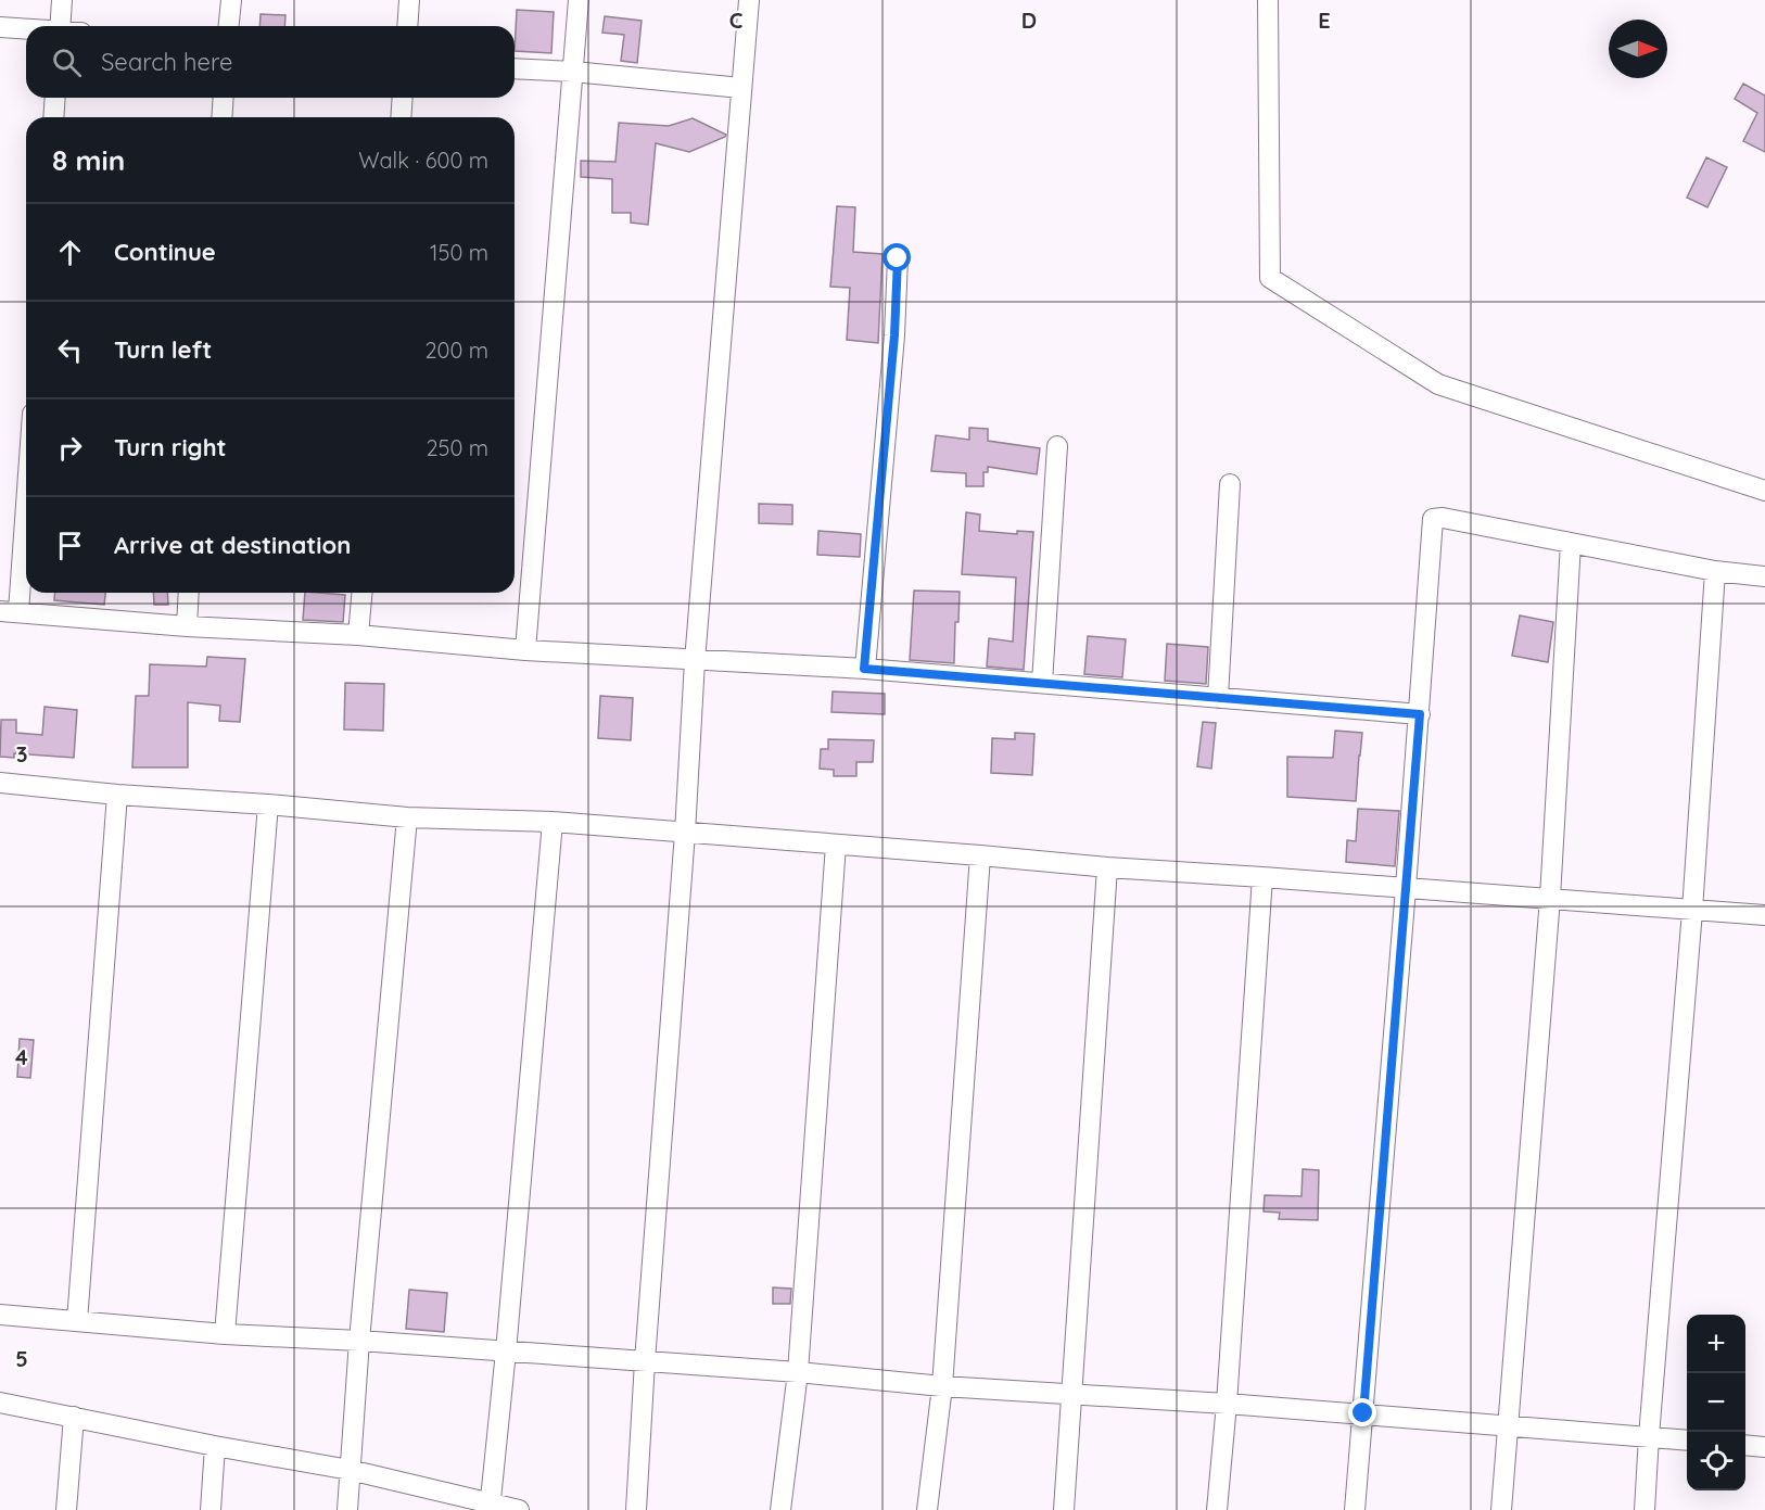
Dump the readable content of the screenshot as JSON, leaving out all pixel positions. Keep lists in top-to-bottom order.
{
  "north": "right",
  "page": {
    "search": "Search here",
    "heading": ["8 min", "Walk · 600 m"],
    "list": [
      ["Continue", "150 m"],
      ["Turn left", "200 m"],
      ["Turn right", "250 m"],
      "Arrive at destination"
    ],
    "map_buttons": ["+", "−"]
  },
  "grid": {
    "columns": ["C", "D", "E"],
    "rows": ["3", "4", "5"]
  }
}
